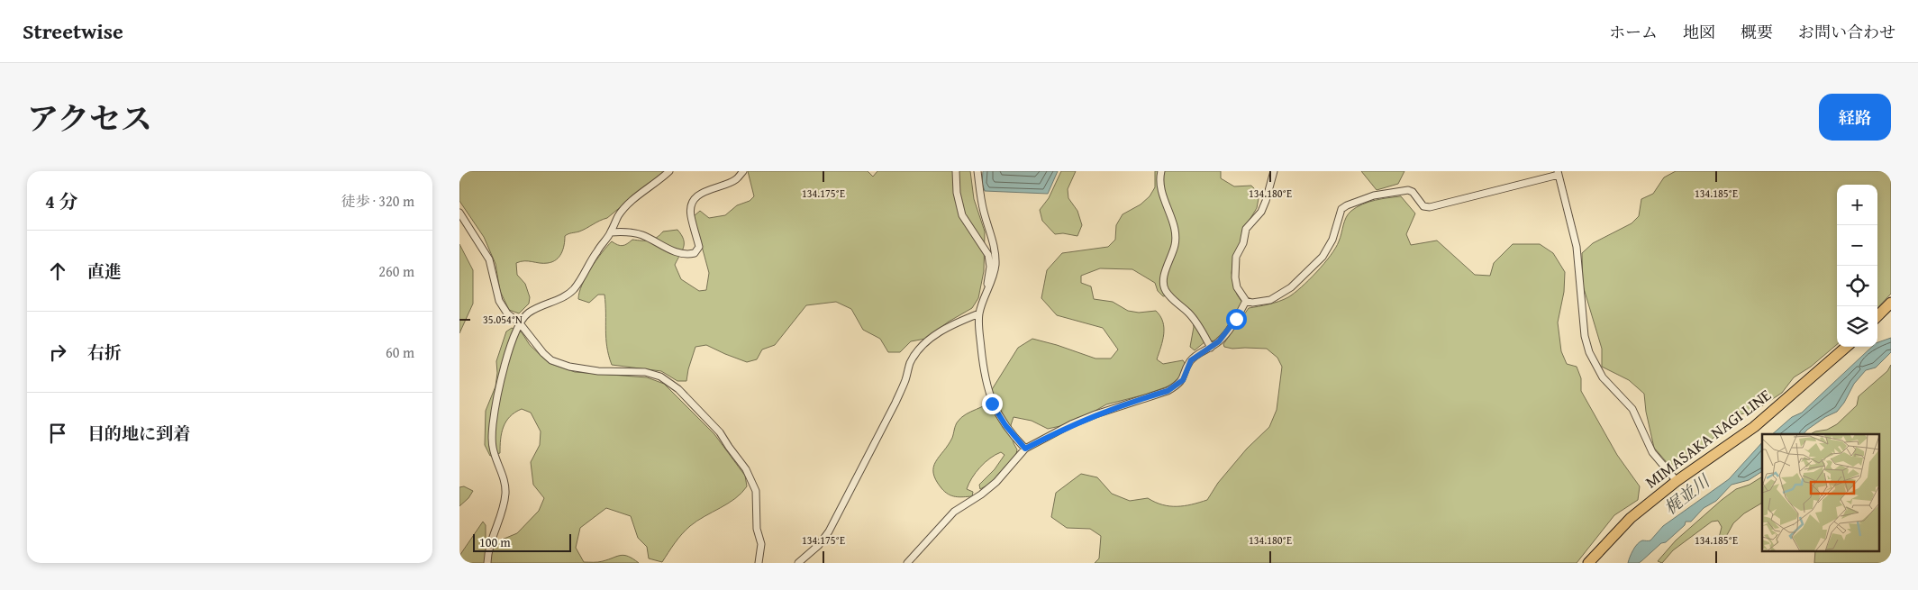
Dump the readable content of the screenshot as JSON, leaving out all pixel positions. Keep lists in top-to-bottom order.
{
  "streets": {
    "main road": ["MIMASAKA NAGI LINE"]
  },
  "water": ["梶並川"],
  "scale_bar": "100 m",
  "page": {
    "header": "Streetwise",
    "nav": [
      "ホーム",
      "地図",
      "概要",
      "お問い合わせ"
    ],
    "title": "アクセス",
    "buttons": "経路",
    "heading": ["4 分", "徒歩 · 320 m"],
    "map_buttons": ["+", "−"],
    "list": [
      ["直進", "260 m"],
      ["右折", "60 m"],
      "目的地に到着"
    ],
    "scale": "100 m"
  },
  "coordinates": [
    "134.175°E",
    "134.180°E",
    "134.185°E",
    "35.054°N"
  ]
}
